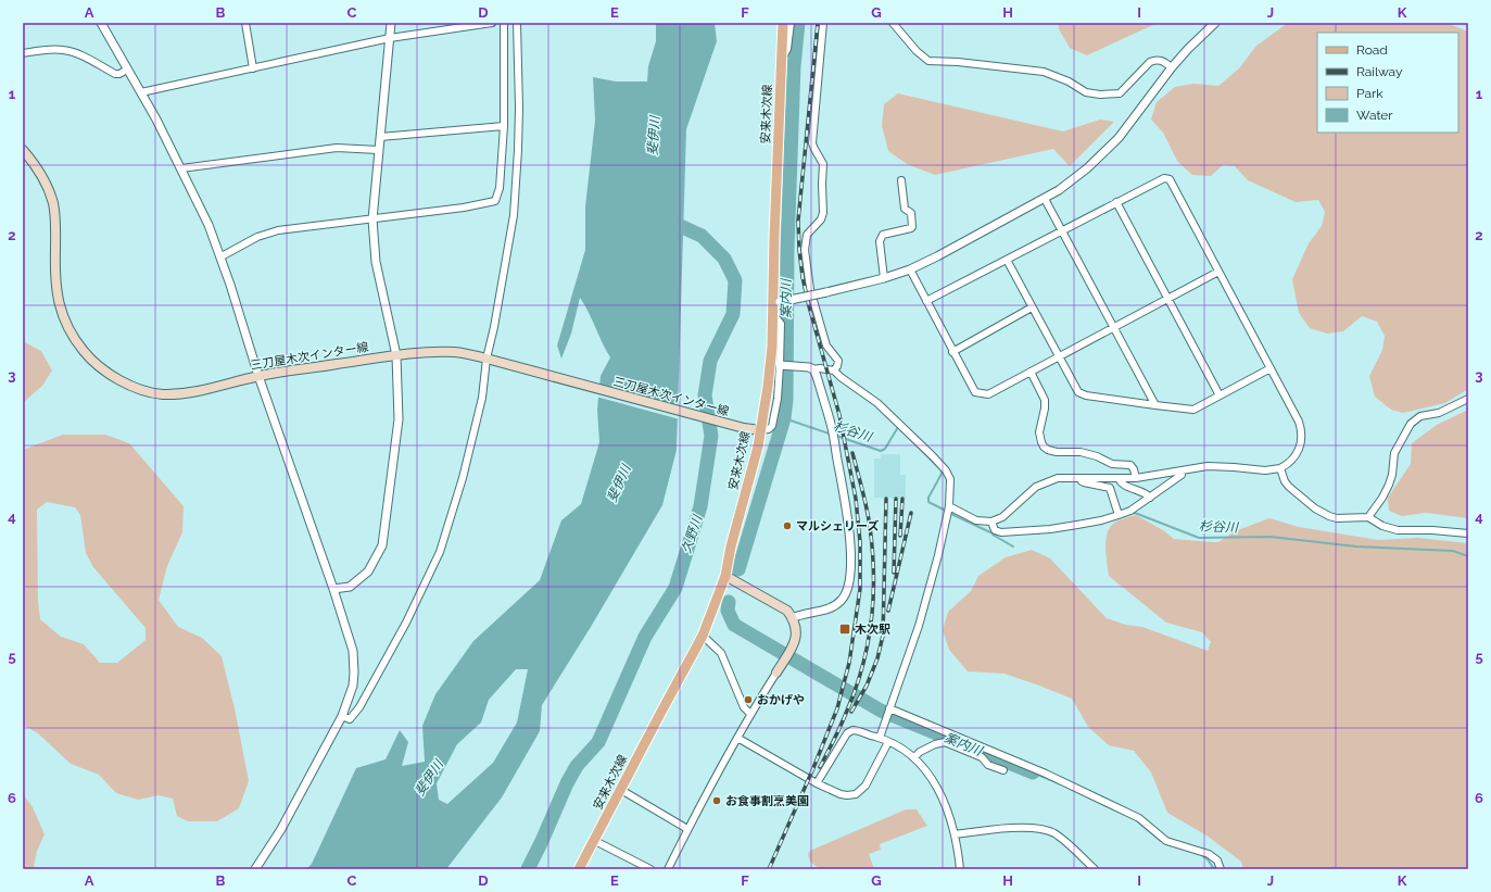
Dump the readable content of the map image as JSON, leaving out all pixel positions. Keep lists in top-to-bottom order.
{
  "streets": {
    "main road": ["安来木次線", "三刀屋木次インター線"]
  },
  "crossings": [
    ["安来木次線", "三刀屋木次インター線"]
  ],
  "water": [
    "斐伊川",
    "案内川",
    "杉谷川",
    "久野川"
  ],
  "places": {
    "other": ["マルシェリーズ", "おかげや", "お食事割烹美園"],
    "transit": ["木次駅"]
  },
  "legend": [
    "Road",
    "Railway",
    "Park",
    "Water"
  ],
  "grid": {
    "columns": [
      "A",
      "B",
      "C",
      "D",
      "E",
      "F",
      "G",
      "H",
      "I",
      "J",
      "K"
    ],
    "rows": [
      "1",
      "2",
      "3",
      "4",
      "5",
      "6"
    ]
  }
}
